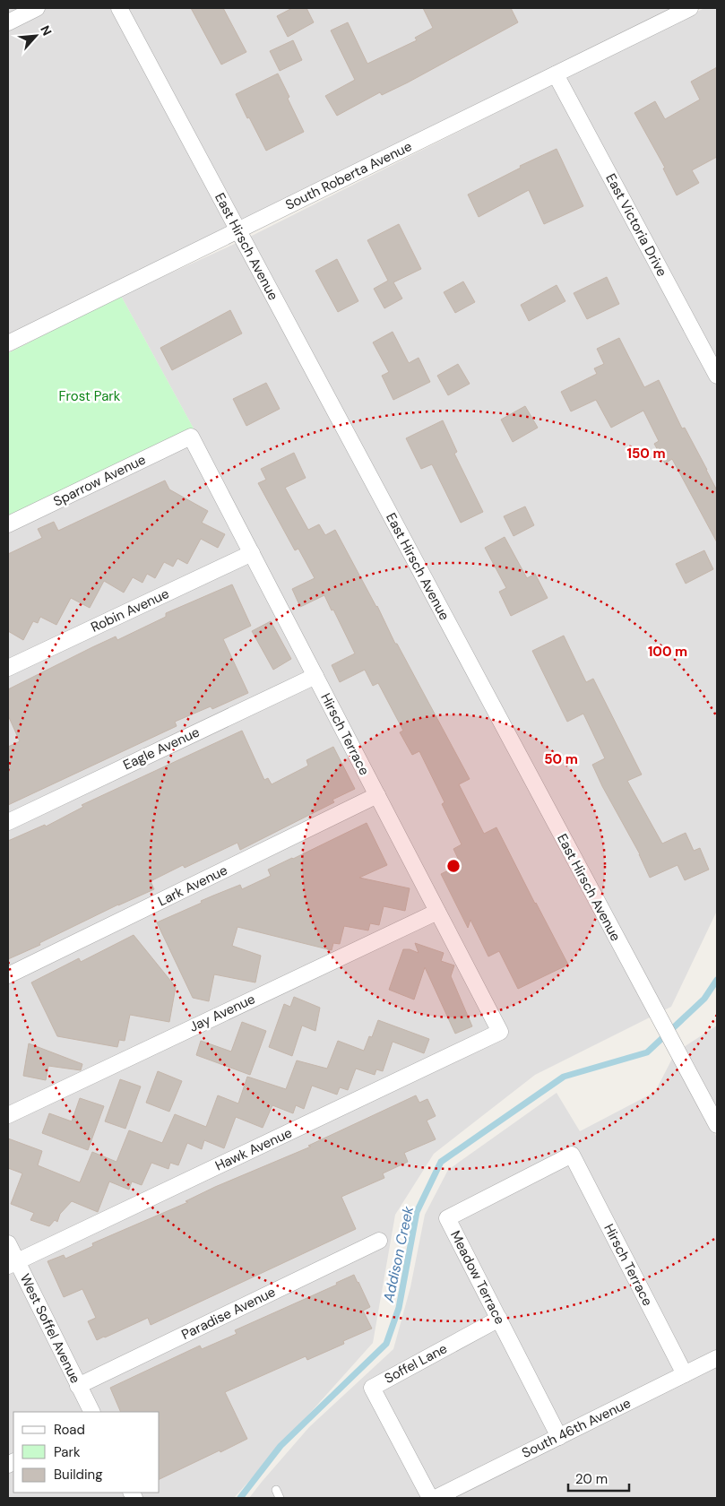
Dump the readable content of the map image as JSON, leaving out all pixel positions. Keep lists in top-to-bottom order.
{
  "streets": {
    "street": [
      "South Roberta Avenue",
      "East Victoria Drive",
      "East Hirsch Avenue",
      "Sparrow Avenue",
      "Robin Avenue",
      "Hirsch Terrace",
      "Eagle Avenue",
      "Lark Avenue",
      "Jay Avenue",
      "Hawk Avenue",
      "Meadow Terrace",
      "Paradise Avenue",
      "West Soffel Avenue",
      "Soffel Lane",
      "South 46th Avenue"
    ]
  },
  "crossings": [
    ["South Roberta Avenue", "East Victoria Drive"],
    ["South Roberta Avenue", "East Hirsch Avenue"],
    ["Sparrow Avenue", "Hirsch Terrace"],
    ["Robin Avenue", "Hirsch Terrace"],
    ["Hirsch Terrace", "Eagle Avenue"],
    ["Hirsch Terrace", "Lark Avenue"],
    ["Hirsch Terrace", "Jay Avenue"],
    ["Hirsch Terrace", "Hawk Avenue"],
    ["Hirsch Terrace", "Meadow Terrace"],
    ["Hirsch Terrace", "South 46th Avenue"],
    ["Hawk Avenue", "West Soffel Avenue"],
    ["Meadow Terrace", "Soffel Lane"],
    ["Meadow Terrace", "South 46th Avenue"],
    ["Paradise Avenue", "West Soffel Avenue"]
  ],
  "water": ["Addison Creek"],
  "parks": ["Frost Park"],
  "legend": ["Road", "Park", "Building"],
  "scale_bar": "20 m",
  "north": "top right",
  "rings": ["150 m", "100 m", "50 m"]
}
